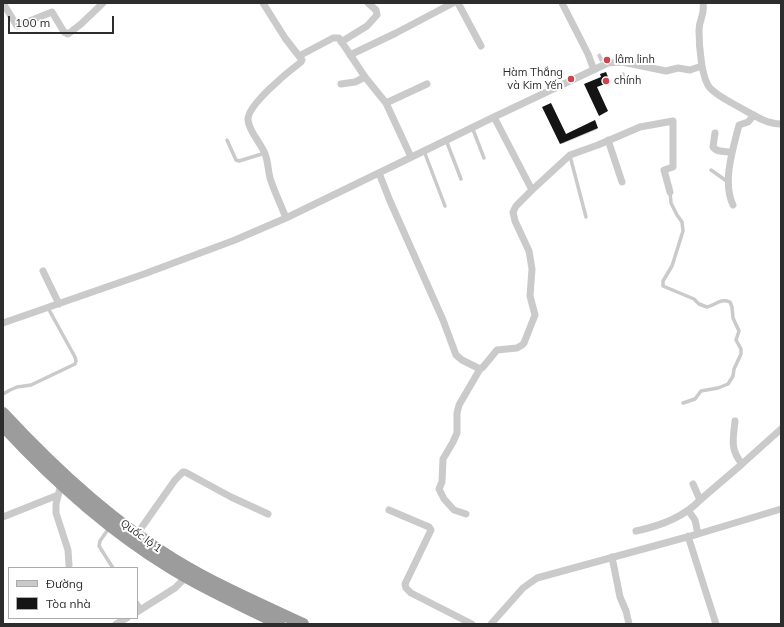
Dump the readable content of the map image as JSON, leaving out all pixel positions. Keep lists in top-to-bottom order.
{
  "streets": {
    "highway": ["Quốc lộ 1"]
  },
  "places": ["lâm linh", "Hàm Thắng và Kim Yến", "chính"],
  "legend": ["Đường", "Tòa nhà"],
  "scale_bar": "100 m"
}
